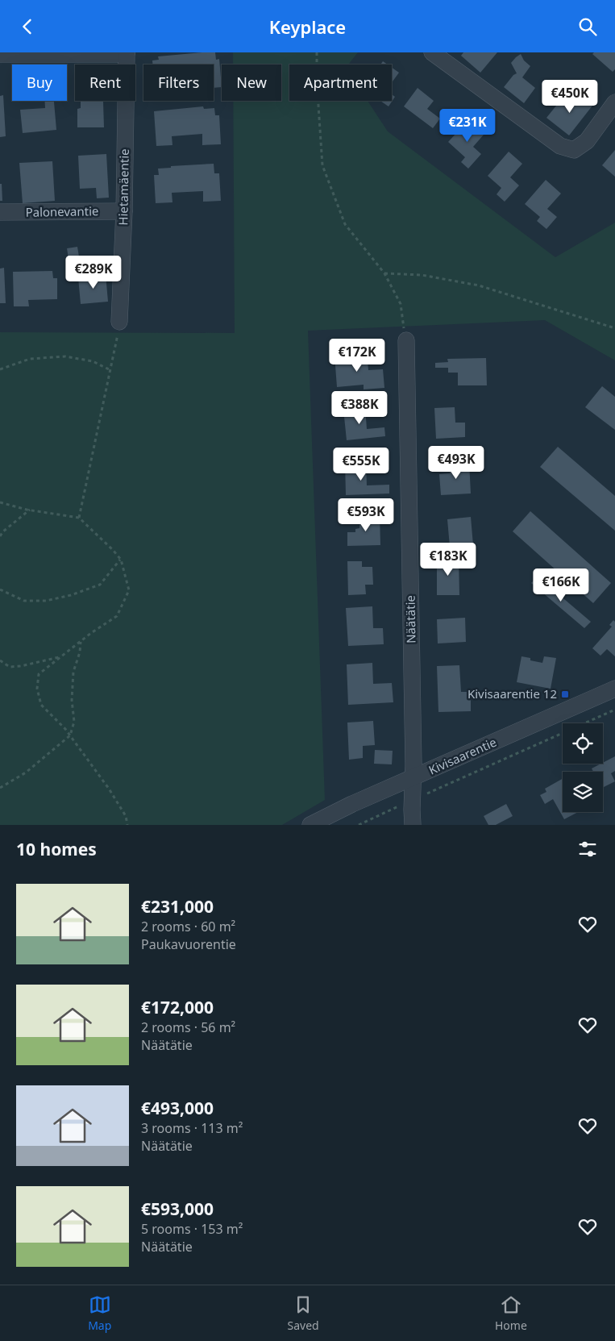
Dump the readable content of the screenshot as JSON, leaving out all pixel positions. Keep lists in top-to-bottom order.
{
  "streets": {
    "street": [
      "Hietamäentie",
      "Palonevantie",
      "Näätätie",
      "Kivisaarentie"
    ]
  },
  "crossings": [
    ["Hietamäentie", "Palonevantie"],
    ["Näätätie", "Kivisaarentie"]
  ],
  "places": {
    "transit": ["Kivisaarentie 12"]
  },
  "page": {
    "header": "Keyplace",
    "chip": [
      "Buy",
      "Rent",
      "Filters",
      "New",
      "Apartment"
    ],
    "price": [
      "€450K",
      "€231K",
      "€289K",
      "€172K",
      "€388K",
      "€493K",
      "€555K",
      "€593K",
      "€183K",
      "€166K"
    ],
    "heading": "10 homes",
    "list": [
      {
        "name": "€231,000",
        "note": "2 rooms · 60 m² · Paukavuorentie"
      },
      {
        "name": "€172,000",
        "note": "2 rooms · 56 m² · Näätätie"
      },
      {
        "name": "€493,000",
        "note": "3 rooms · 113 m² · Näätätie"
      },
      {
        "name": "€593,000",
        "note": "5 rooms · 153 m² · Näätätie"
      }
    ],
    "tabs": ["Map", "Saved", "Home"]
  }
}
